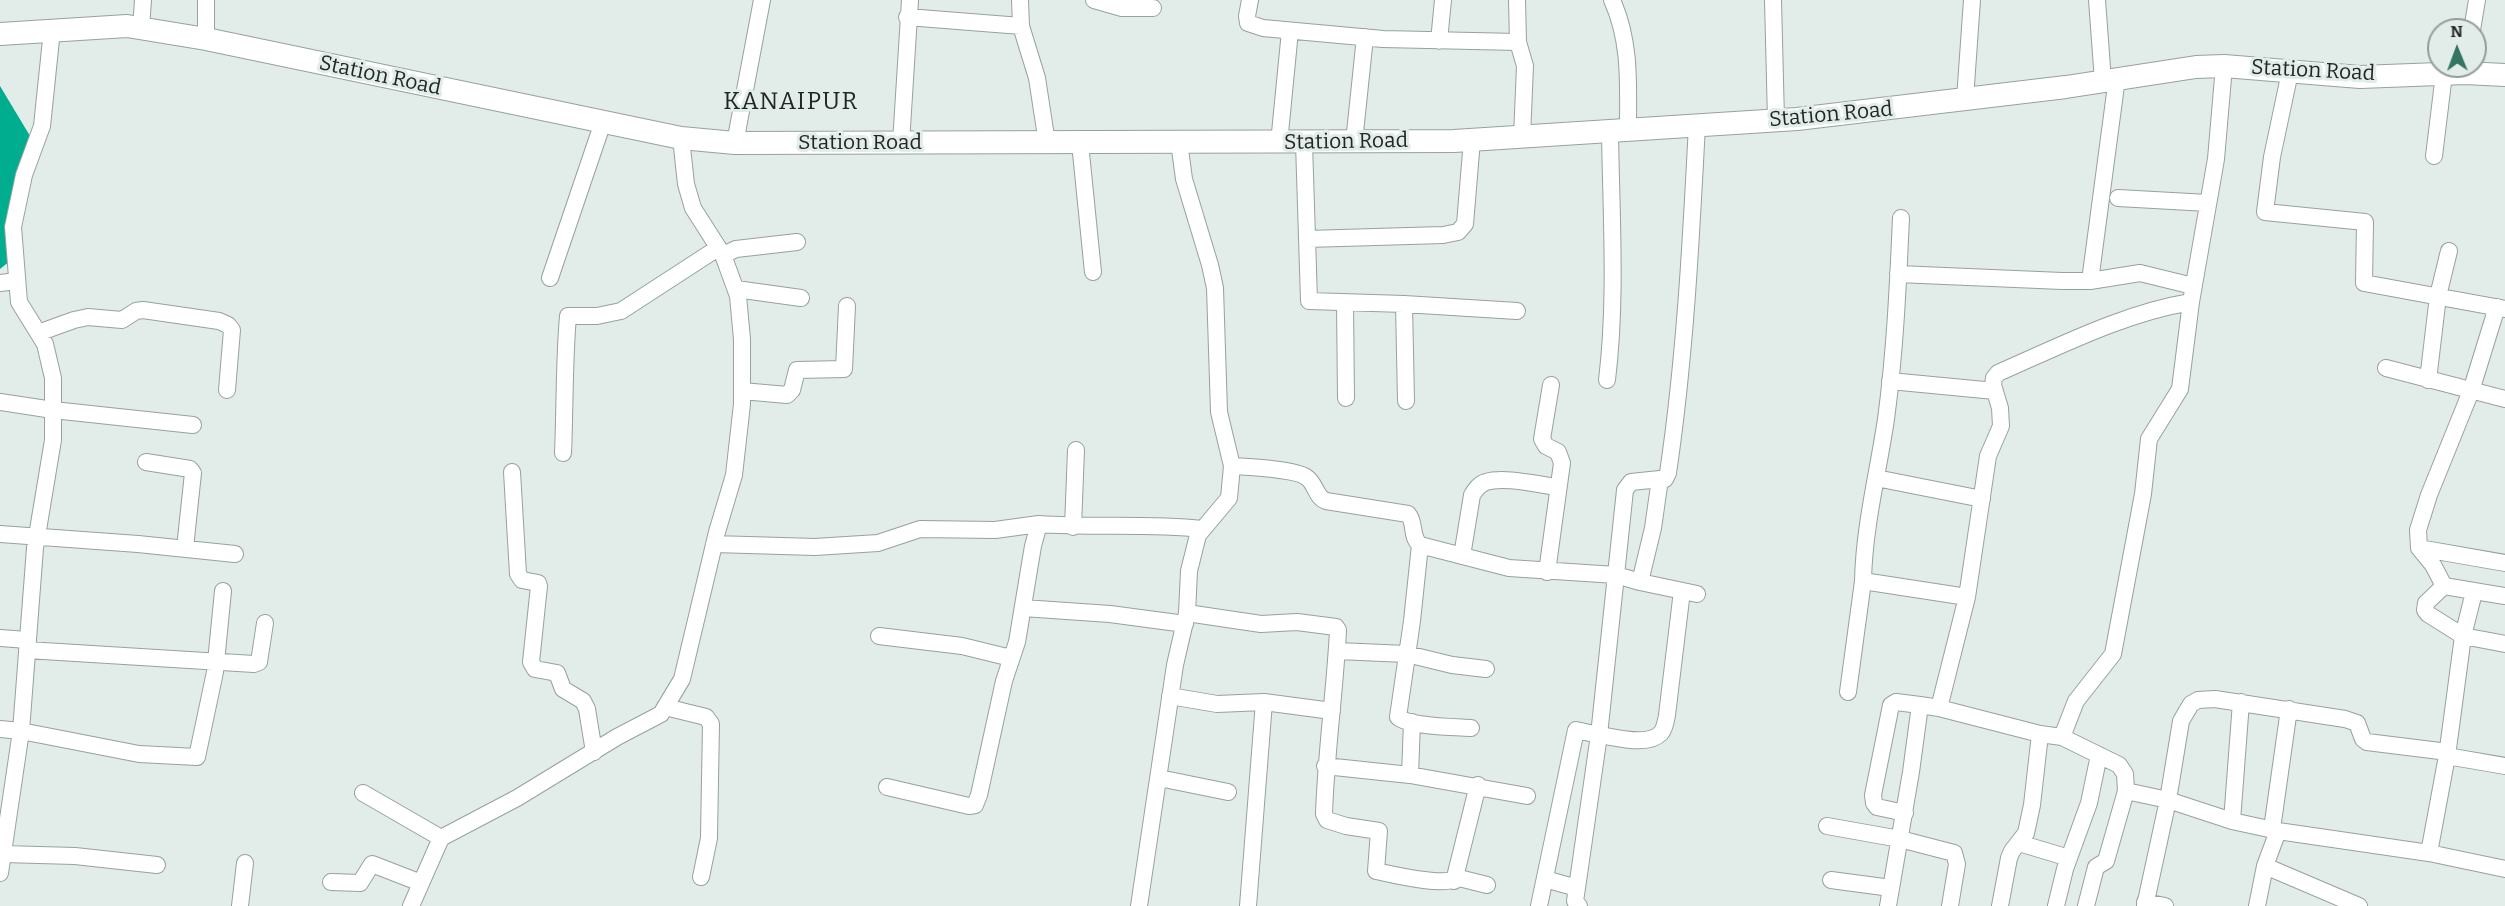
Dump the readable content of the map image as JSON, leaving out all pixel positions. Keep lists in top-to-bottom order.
{
  "streets": {
    "main road": ["Station Road"]
  },
  "districts": ["KANAIPUR"],
  "north": "top"
}
